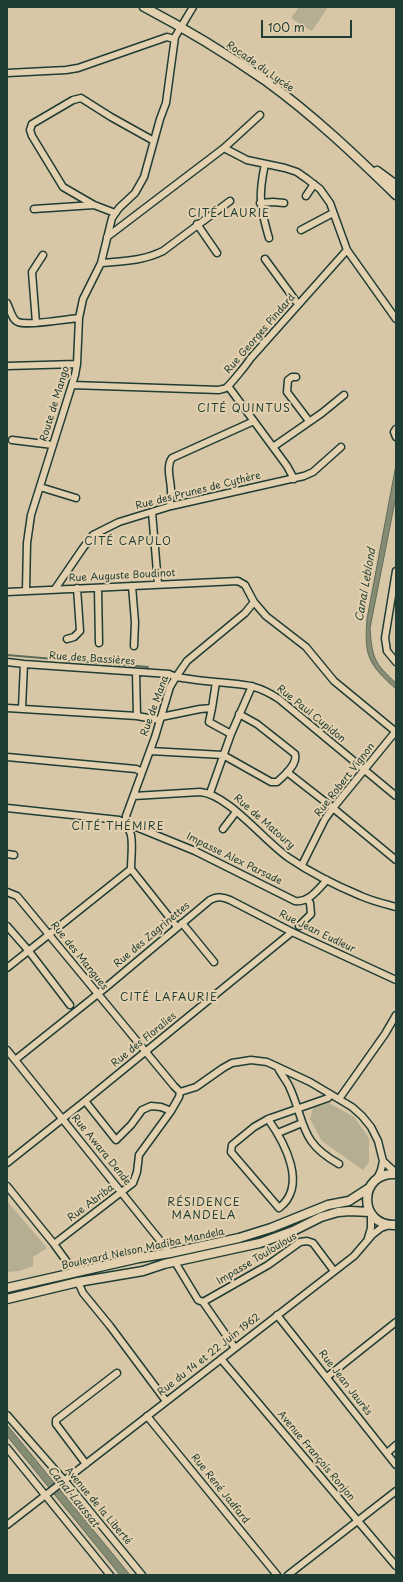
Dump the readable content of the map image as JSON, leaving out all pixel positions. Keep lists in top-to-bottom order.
{
  "streets": {
    "main road": ["Rocade du Lycée", "Boulevard Nelson Madiba Mandela"],
    "street": [
      "Rue Georges Pindard",
      "Route de Mango",
      "Rue des Prunes de Cythère",
      "Rue Auguste Boudinot",
      "Rue des Bassières",
      "Rue de Mana",
      "Rue Paul Cupidon",
      "Rue Robert Vignon",
      "Rue de Matoury",
      "Impasse Alex Parsade",
      "Rue Jean Eudleur",
      "Rue des Zagrinettes",
      "Rue des Mangues",
      "Rue des Floralies",
      "Rue Awara Dende",
      "Rue Abriba",
      "Impasse Touloulous",
      "Rue du 14 et 22 Juin 1962",
      "Rue Jean Jaurès",
      "Avenue François Ronjon",
      "Rue René Jadfard",
      "Avenue de la Liberté"
    ]
  },
  "crossings": [
    ["Rocade du Lycée", "Route de Mango"],
    ["Rue Georges Pindard", "Route de Mango"],
    ["Route de Mango", "Rue Auguste Boudinot"],
    ["Rue des Prunes de Cythère", "Rue Auguste Boudinot"],
    ["Rue Auguste Boudinot", "Rue de Mana"],
    ["Rue des Bassières", "Rue de Mana"],
    ["Rue des Bassières", "Rue Paul Cupidon"],
    ["Rue de Mana", "Rue Paul Cupidon"],
    ["Rue de Mana", "Impasse Alex Parsade"],
    ["Rue Paul Cupidon", "Rue Robert Vignon"],
    ["Rue Robert Vignon", "Rue de Matoury"],
    ["Rue Jean Eudleur", "Rue des Zagrinettes"],
    ["Rue Jean Eudleur", "Rue des Floralies"],
    ["Rue des Zagrinettes", "Rue des Mangues"],
    ["Rue des Zagrinettes", "Rue Awara Dende"],
    ["Rue des Mangues", "Rue des Floralies"],
    ["Rue des Mangues", "Rue Abriba"],
    ["Rue des Floralies", "Rue Awara Dende"],
    ["Rue Awara Dende", "Rue Abriba"],
    ["Rue Awara Dende", "Boulevard Nelson Madiba Mandela"],
    ["Impasse Touloulous", "Rue du 14 et 22 Juin 1962"],
    ["Rue du 14 et 22 Juin 1962", "Rue Jean Jaurès"],
    ["Rue du 14 et 22 Juin 1962", "Avenue François Ronjon"],
    ["Rue du 14 et 22 Juin 1962", "Rue René Jadfard"],
    ["Rue du 14 et 22 Juin 1962", "Avenue de la Liberté"]
  ],
  "districts": [
    "CITÉ LAURIE",
    "CITÉ QUINTUS",
    "CITÉ CAPULO",
    "CITÉ THÉMIRE",
    "CITÉ LAFAURIE",
    "RÉSIDENCE MANDELA"
  ],
  "water": ["Canal Leblond", "Canal Laussat"],
  "scale_bar": "100 m"
}
